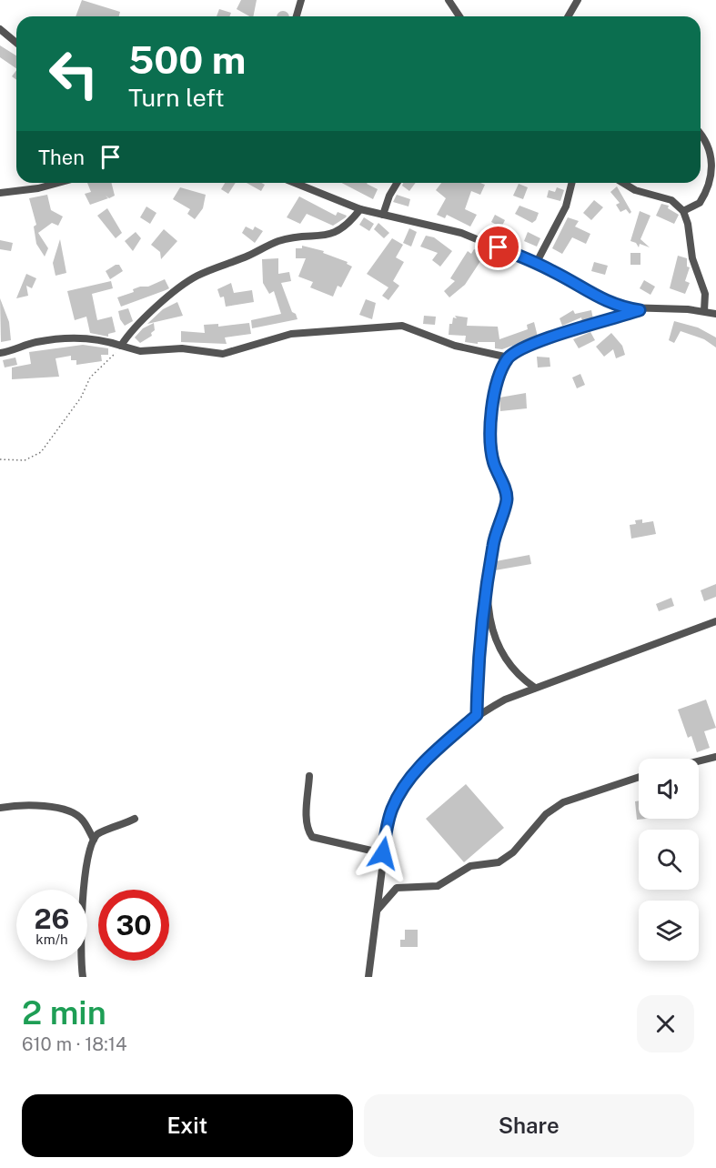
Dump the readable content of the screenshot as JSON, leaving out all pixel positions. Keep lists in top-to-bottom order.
{
  "page": {
    "turn": ["500 m", "Turn left"],
    "then": "Then",
    "speed": "26 km/h",
    "limit": "30",
    "heading": ["2 min", "610 m · 18:14"],
    "buttons": ["Exit", "Share"]
  }
}
